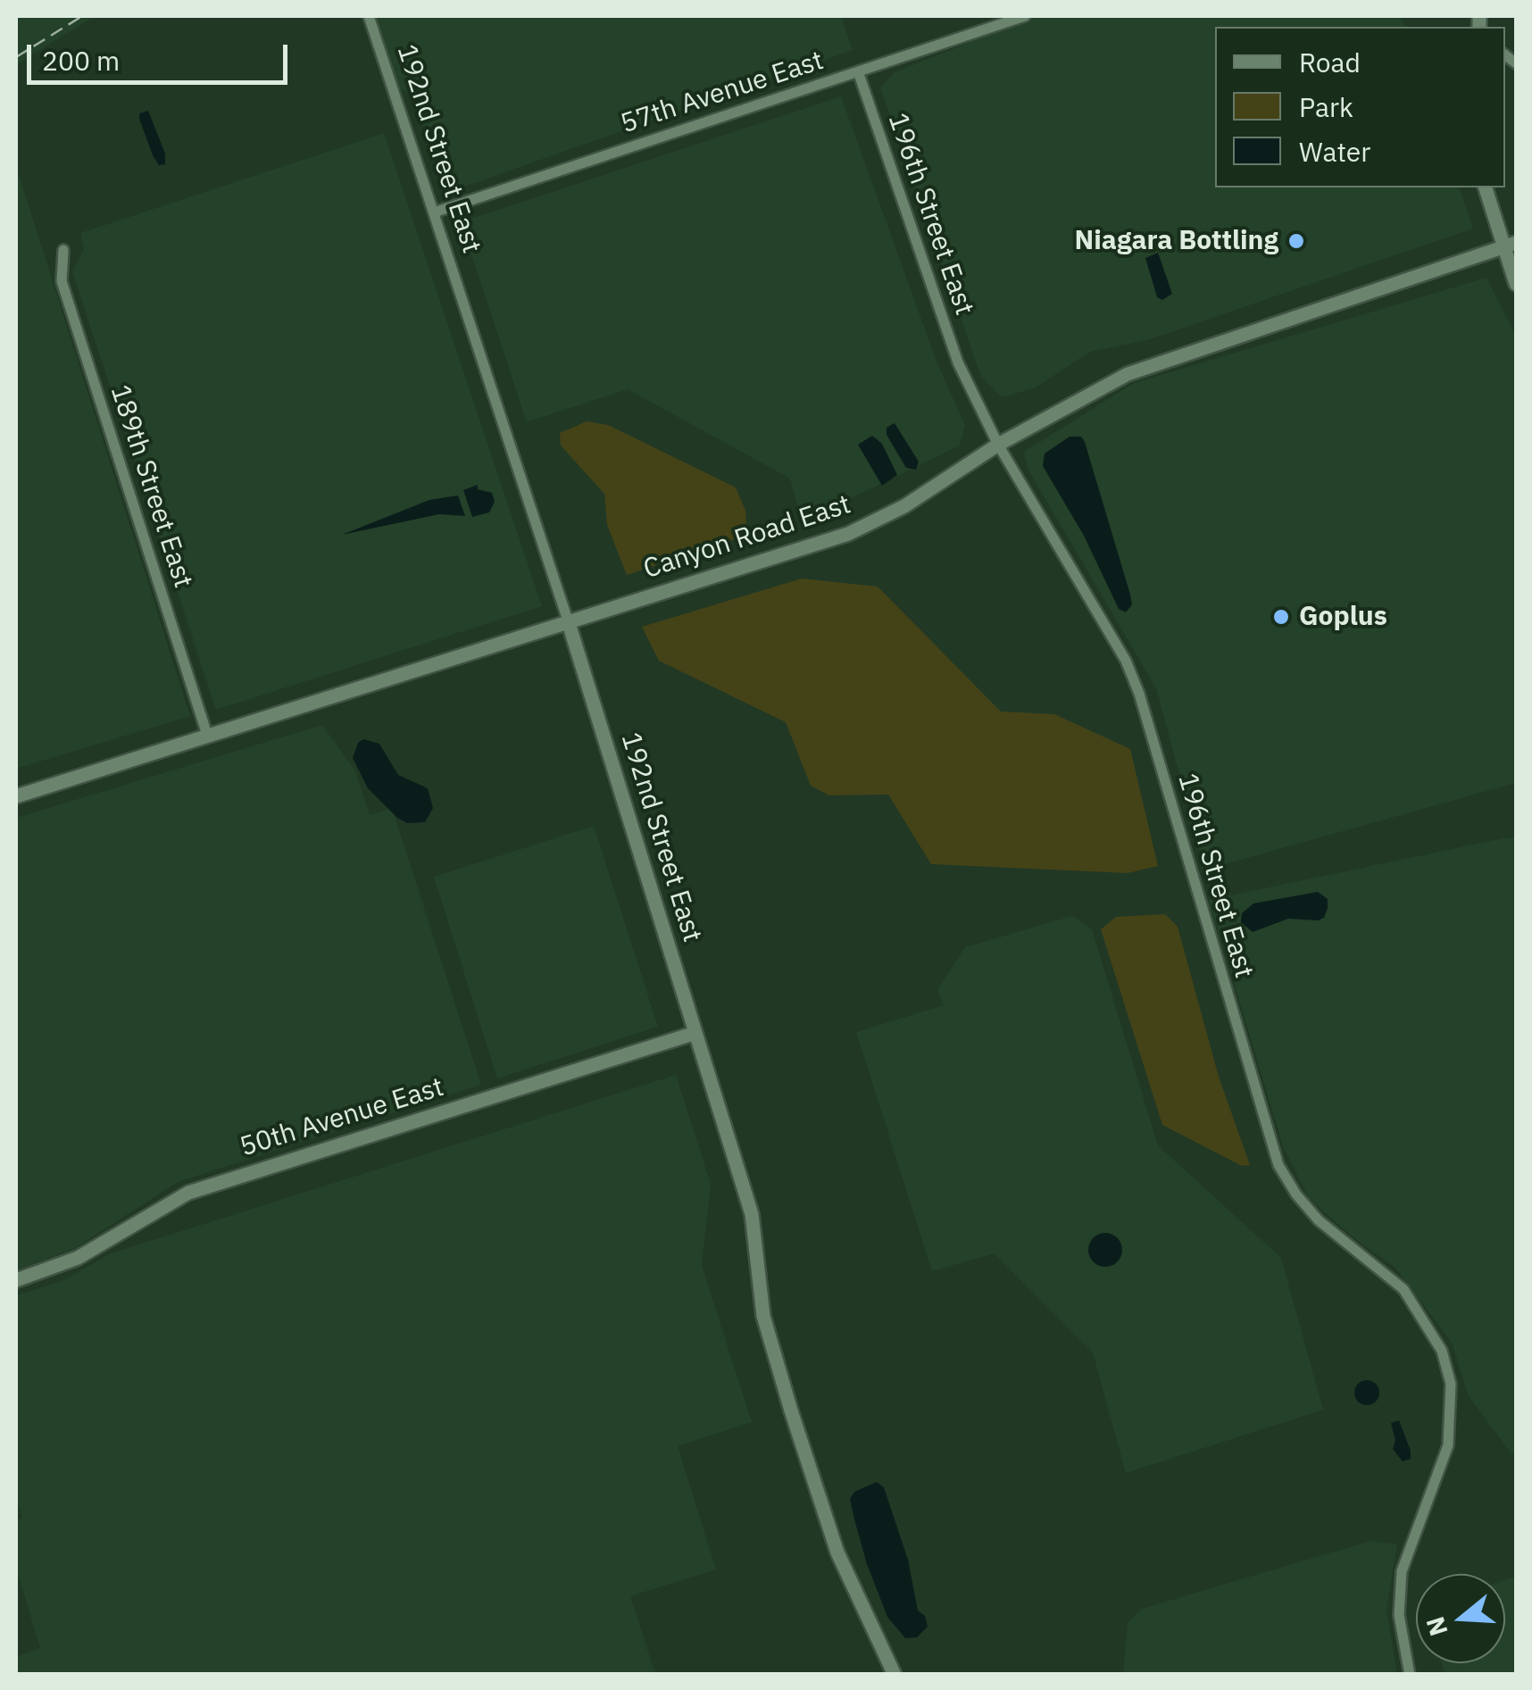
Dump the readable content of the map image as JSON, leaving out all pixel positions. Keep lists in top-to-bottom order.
{
  "streets": {
    "street": [
      "57th Avenue East",
      "192nd Street East",
      "196th Street East",
      "189th Street East",
      "Canyon Road East",
      "50th Avenue East"
    ]
  },
  "crossings": [
    ["57th Avenue East", "192nd Street East"],
    ["57th Avenue East", "196th Street East"],
    ["192nd Street East", "Canyon Road East"],
    ["192nd Street East", "50th Avenue East"],
    ["196th Street East", "Canyon Road East"],
    ["189th Street East", "Canyon Road East"]
  ],
  "places": ["Niagara Bottling", "Goplus"],
  "legend": ["Road", "Park", "Water"],
  "scale_bar": "200 m",
  "north": "left"
}
